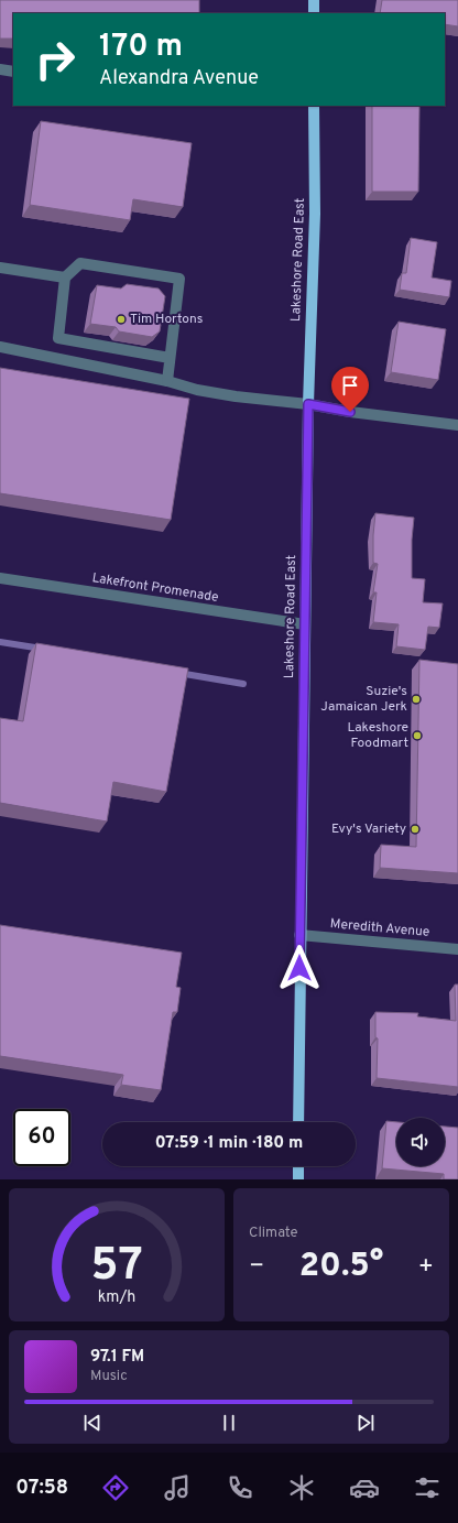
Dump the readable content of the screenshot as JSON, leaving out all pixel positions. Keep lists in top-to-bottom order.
{
  "streets": {
    "main road": ["Lakeshore Road East"],
    "street": ["Lakefront Promenade", "Meredith Avenue"]
  },
  "crossings": [
    ["Lakeshore Road East", "Lakefront Promenade"],
    ["Lakeshore Road East", "Meredith Avenue"]
  ],
  "places": [
    "Tim Hortons",
    "Suzie's Jamaican Jerk",
    "Lakeshore Foodmart",
    "Evy's Variety"
  ],
  "page": {
    "turn": ["170 m", "Alexandra Avenue"],
    "limit": "60",
    "trip": "07:59 · 1 min · 180 m",
    "tile": "Climate",
    "heat": ["−", "20.5°", "+"],
    "song": ["97.1 FM", "Music"],
    "tabs": "07:58",
    "gauge": ["57", "km/h"]
  }
}
